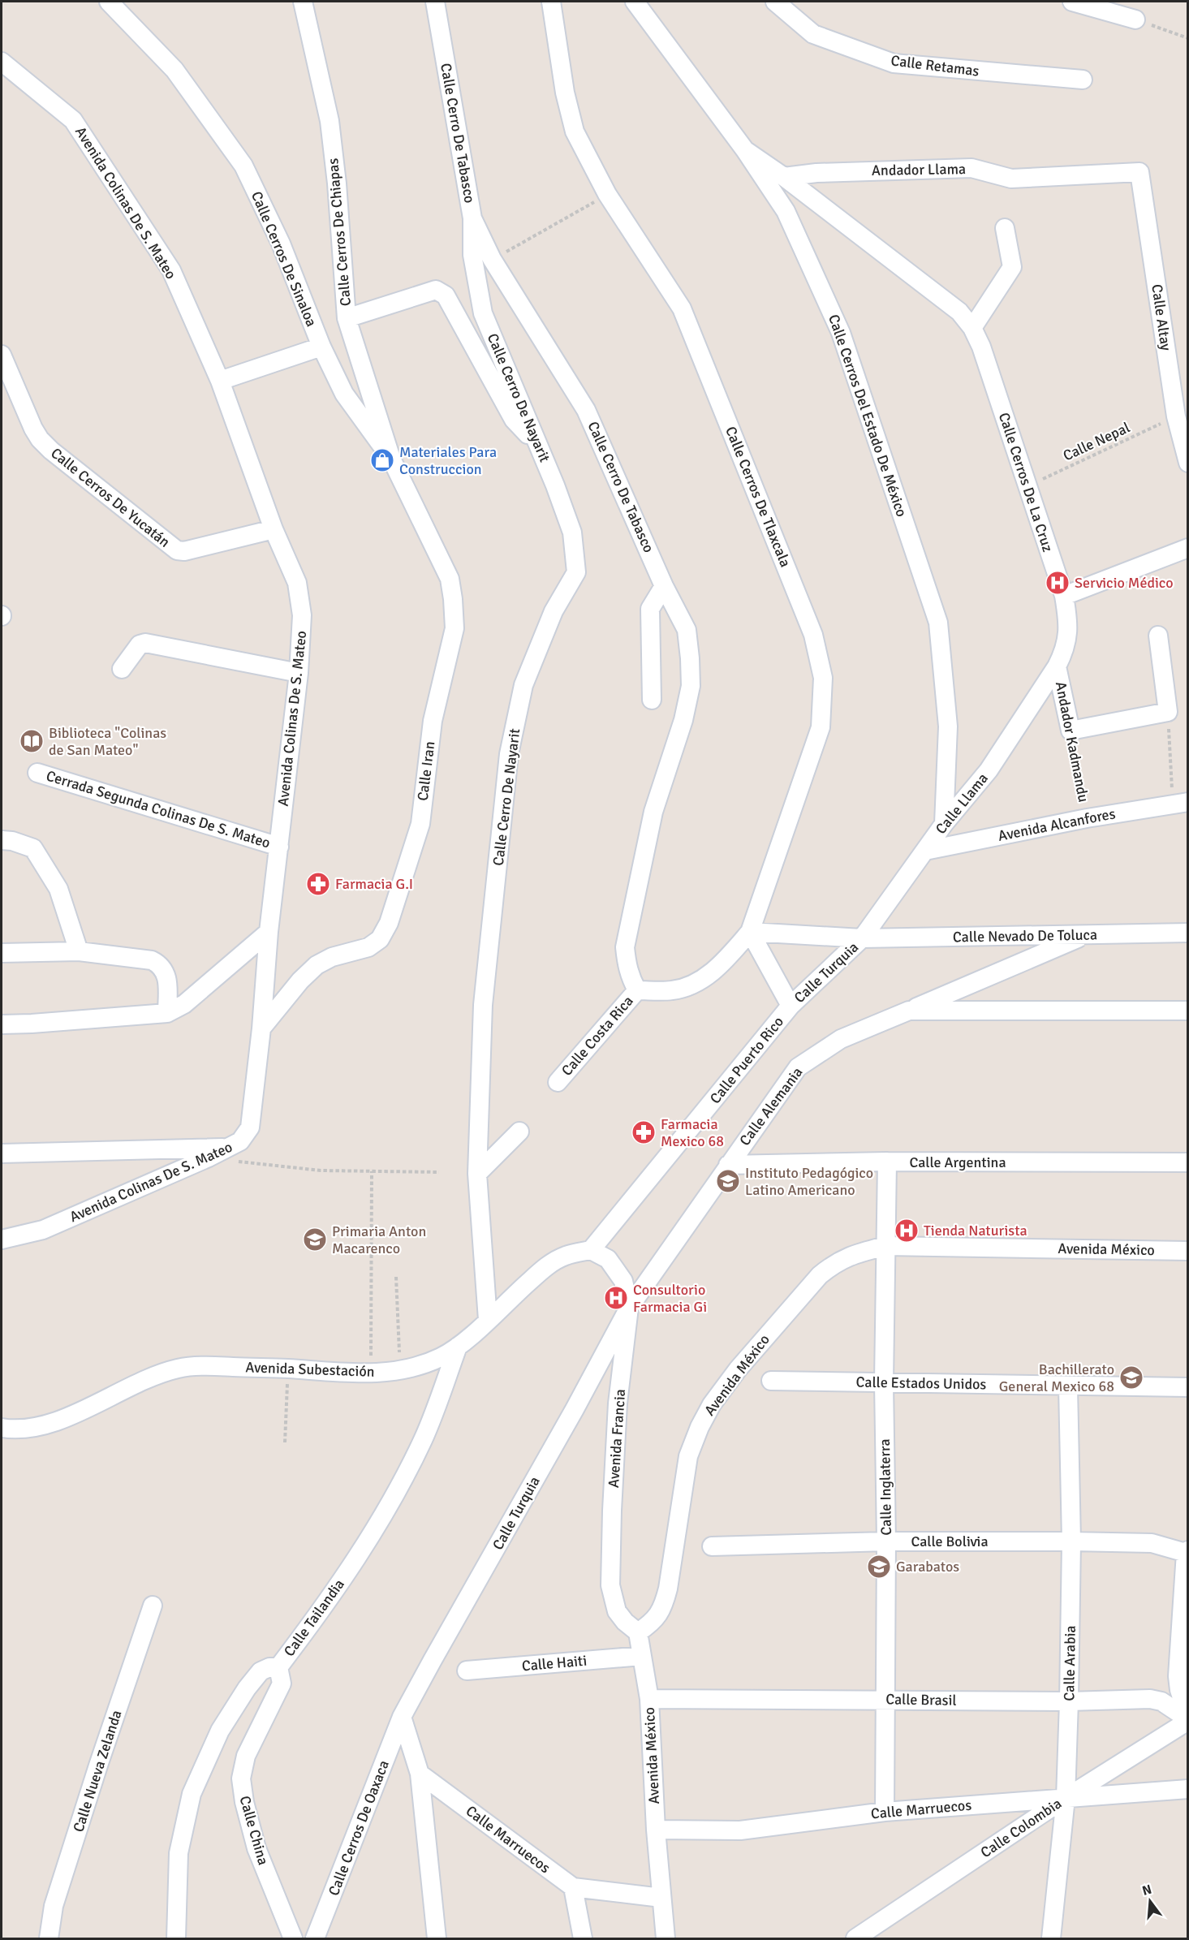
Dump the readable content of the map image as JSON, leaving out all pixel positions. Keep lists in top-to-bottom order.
{
  "streets": {
    "street": [
      "Calle Retamas",
      "Calle Cerro De Tabasco",
      "Andador Llama",
      "Avenida Colinas De S. Mateo",
      "Calle Cerros De Chiapas",
      "Calle Cerros De Sinaloa",
      "Calle Altay",
      "Calle Cerro De Nayarit",
      "Calle Cerros Del Estado De México",
      "Calle Cerros De La Cruz",
      "Calle Cerros De Tlaxcala",
      "Calle Cerros De Yucatán",
      "Andador Kadmandu",
      "Calle Iran",
      "Calle Llama",
      "Cerrada Segunda Colinas De S. Mateo",
      "Avenida Alcanfores",
      "Calle Nevado De Toluca",
      "Calle Turquia",
      "Calle Costa Rica",
      "Calle Puerto Rico",
      "Calle Alemania",
      "Calle Argentina",
      "Avenida México",
      "Avenida Subestación",
      "Calle Estados Unidos",
      "Avenida Francia",
      "Calle Inglaterra",
      "Calle Bolivia",
      "Calle Tailandia",
      "Calle Haiti",
      "Calle Arabia",
      "Calle Brasil",
      "Calle Nueva Zelanda",
      "Calle Marruecos",
      "Calle Cerros De Oaxaca",
      "Calle Colombia",
      "Calle China"
    ],
    "path": ["Calle Nepal"]
  },
  "crossings": [
    ["Calle Cerro De Tabasco", "Calle Cerro De Nayarit"],
    ["Calle Cerro De Tabasco", "Calle Costa Rica"],
    ["Andador Llama", "Calle Altay"],
    ["Andador Llama", "Calle Cerros De La Cruz"],
    ["Avenida Colinas De S. Mateo", "Calle Cerros De Yucatán"],
    ["Avenida Colinas De S. Mateo", "Calle Iran"],
    ["Avenida Colinas De S. Mateo", "Cerrada Segunda Colinas De S. Mateo"],
    ["Calle Cerros De Chiapas", "Calle Cerros De Sinaloa"],
    ["Calle Cerros De Chiapas", "Calle Iran"],
    ["Calle Cerros De Sinaloa", "Calle Iran"],
    ["Calle Altay", "Calle Nepal"],
    ["Calle Cerros Del Estado De México", "Calle Cerros De La Cruz"],
    ["Calle Cerros Del Estado De México", "Calle Llama"],
    ["Calle Nepal", "Calle Cerros De La Cruz"],
    ["Calle Cerros De La Cruz", "Andador Kadmandu"],
    ["Calle Cerros De La Cruz", "Calle Llama"],
    ["Calle Cerros De Tlaxcala", "Calle Nevado De Toluca"],
    ["Andador Kadmandu", "Calle Llama"],
    ["Andador Kadmandu", "Avenida Alcanfores"],
    ["Calle Llama", "Avenida Alcanfores"],
    ["Calle Llama", "Calle Nevado De Toluca"],
    ["Calle Llama", "Calle Turquia"],
    ["Calle Nevado De Toluca", "Calle Turquia"],
    ["Calle Turquia", "Calle Puerto Rico"],
    ["Calle Turquia", "Calle Alemania"],
    ["Calle Turquia", "Avenida Francia"],
    ["Calle Turquia", "Calle Cerros De Oaxaca"],
    ["Calle Puerto Rico", "Avenida Subestación"],
    ["Calle Puerto Rico", "Avenida Francia"],
    ["Calle Alemania", "Calle Argentina"],
    ["Calle Alemania", "Avenida Francia"],
    ["Calle Argentina", "Calle Inglaterra"],
    ["Avenida México", "Avenida Francia"],
    ["Avenida México", "Calle Inglaterra"],
    ["Avenida México", "Calle Haiti"],
    ["Avenida México", "Calle Brasil"],
    ["Avenida México", "Calle Marruecos"],
    ["Avenida Subestación", "Avenida Francia"],
    ["Avenida Subestación", "Calle Tailandia"],
    ["Calle Estados Unidos", "Calle Inglaterra"],
    ["Calle Estados Unidos", "Calle Arabia"],
    ["Calle Inglaterra", "Calle Bolivia"],
    ["Calle Inglaterra", "Calle Brasil"],
    ["Calle Inglaterra", "Calle Marruecos"],
    ["Calle Bolivia", "Calle Arabia"],
    ["Calle Tailandia", "Calle China"],
    ["Calle Arabia", "Calle Brasil"],
    ["Calle Arabia", "Calle Marruecos"],
    ["Calle Arabia", "Calle Colombia"],
    ["Calle Brasil", "Calle Colombia"],
    ["Calle Marruecos", "Calle Colombia"]
  ],
  "places": {
    "shop": ["Materiales Para Construccion"],
    "hospital": ["Servicio Médico", "Tienda Naturista", "Consultorio Farmacia Gi"],
    "library": ["Biblioteca \"Colinas de San Mateo\""],
    "pharmacy": ["Farmacia G.I", "Farmacia Mexico 68"],
    "school or university": [
      "Instituto Pedagógico Latino Americano",
      "Primaria Anton Macarenco",
      "Bachillerato General Mexico 68",
      "Garabatos"
    ]
  },
  "north": "top"
}
